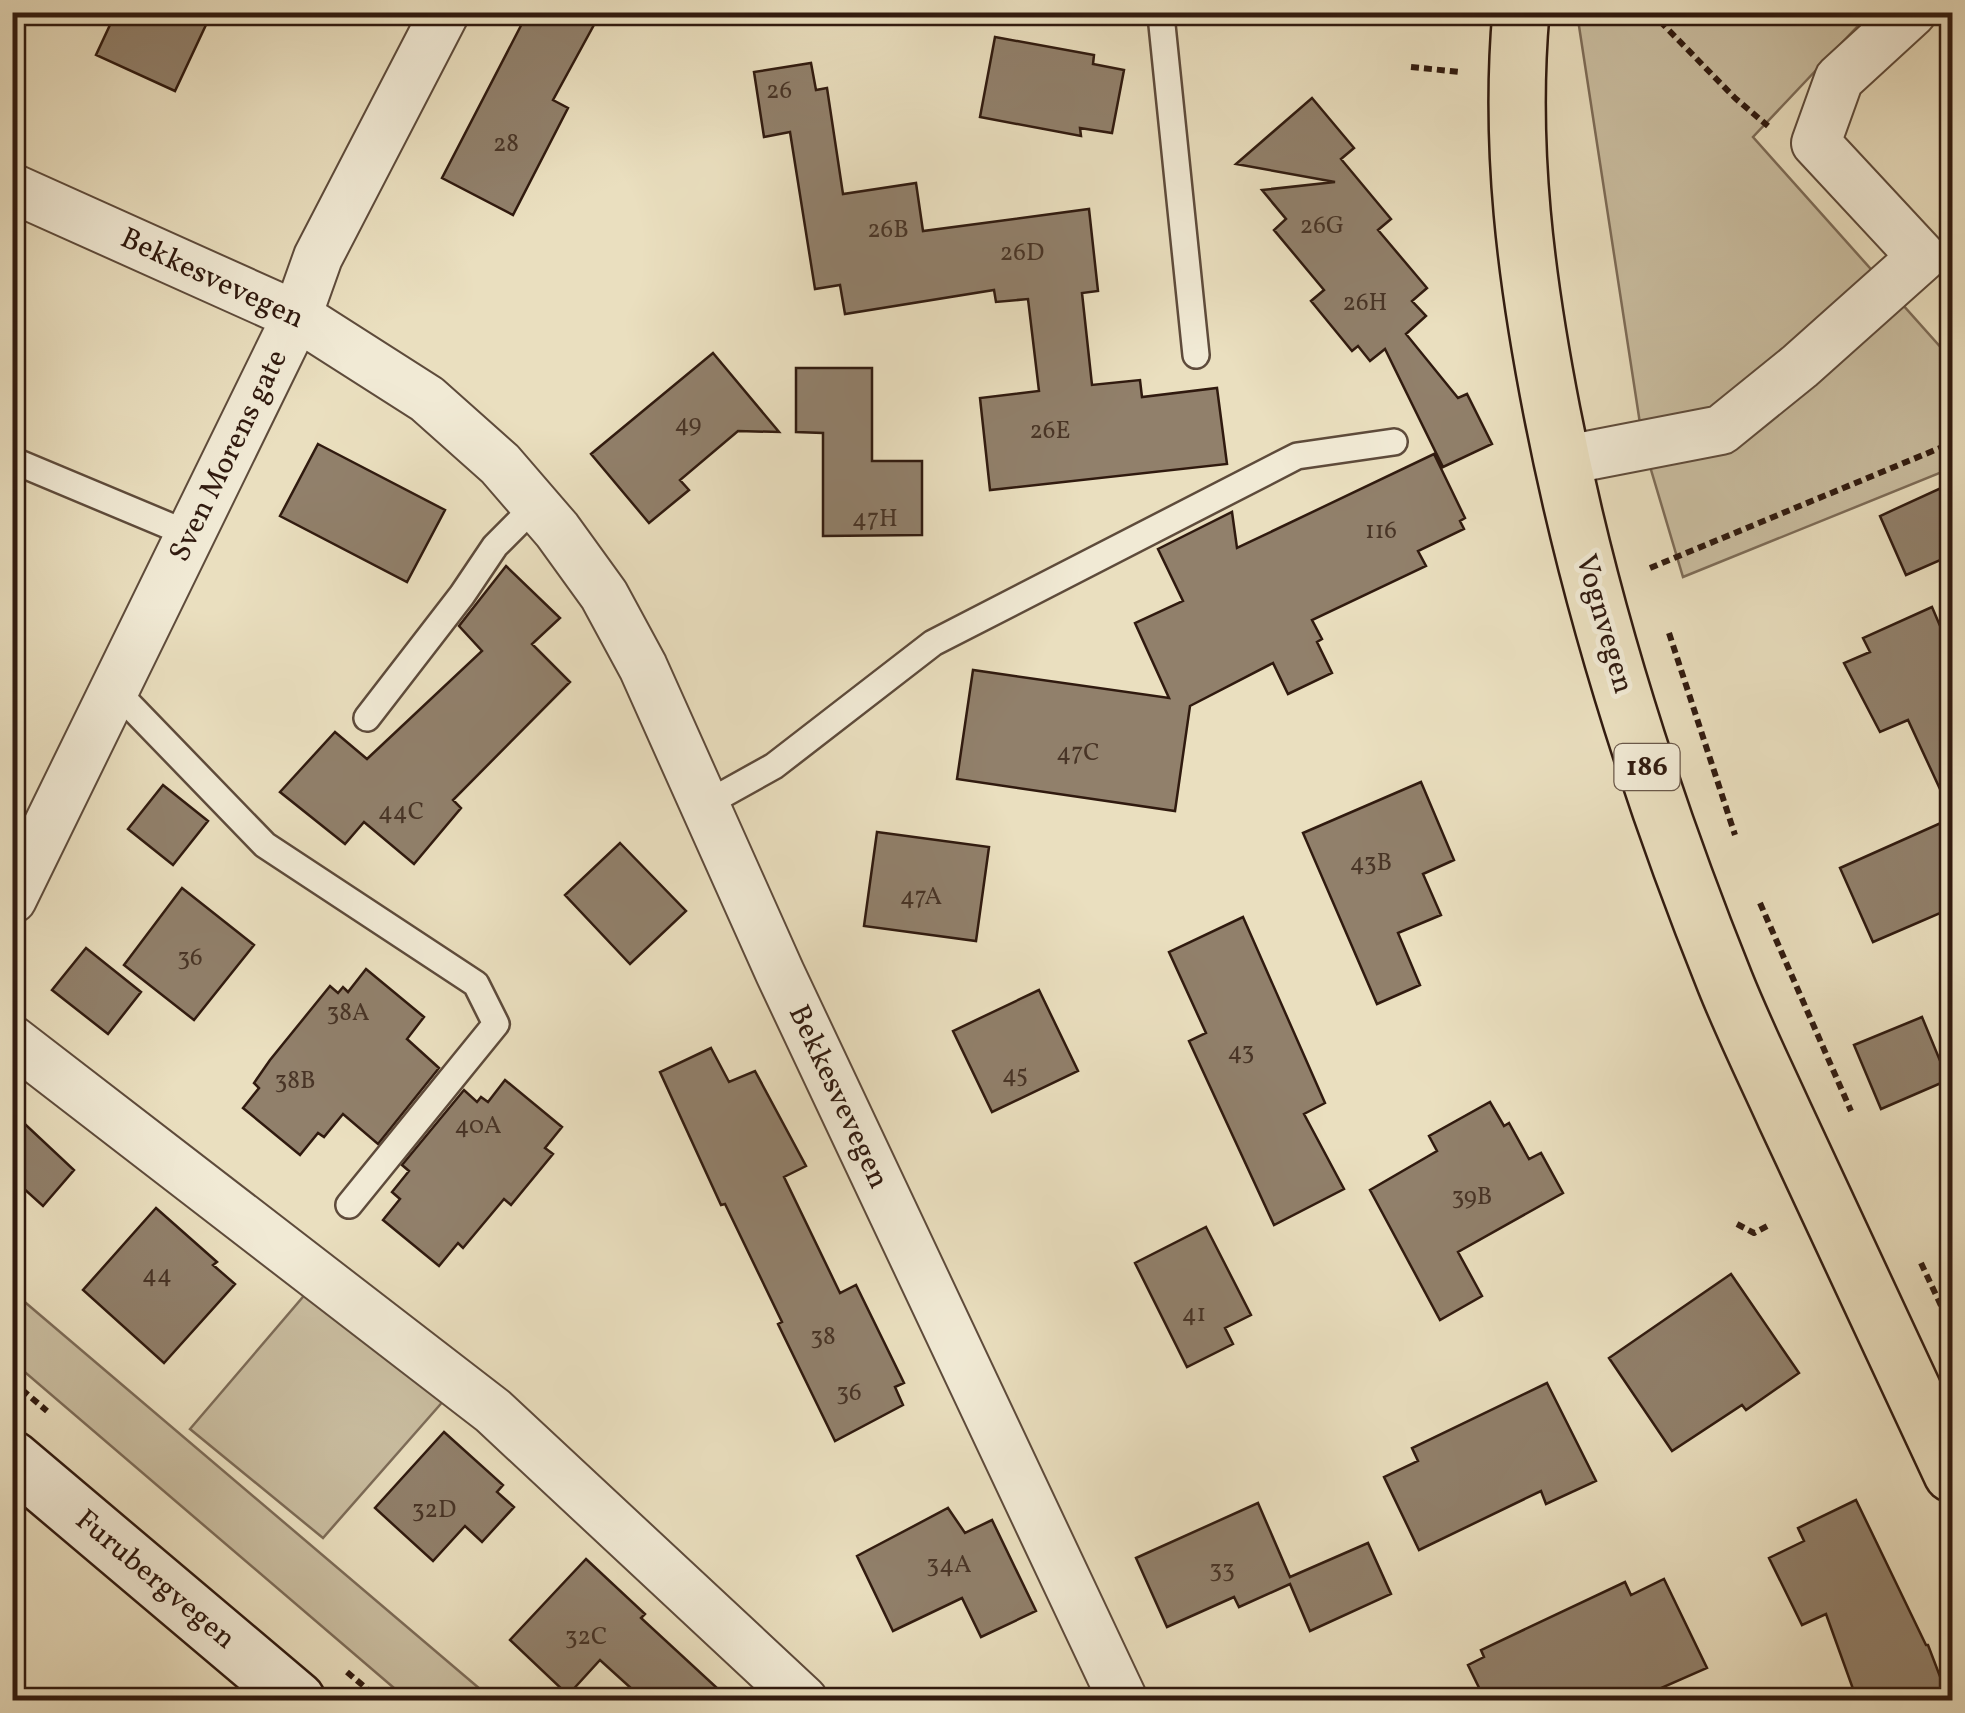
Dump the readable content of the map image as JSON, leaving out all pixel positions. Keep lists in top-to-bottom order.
{
  "streets": {
    "main road": ["Vognvegen", "186", "Furubergvegen"],
    "street": ["Bekkesvevegen", "Sven Morens gate"]
  },
  "crossings": [
    ["Bekkesvevegen", "Sven Morens gate"]
  ],
  "house_numbers": [
    "26",
    "28",
    "26G",
    "26B",
    "26D",
    "26H",
    "49",
    "26E",
    "47H",
    "116",
    "47C",
    "44C",
    "43B",
    "47A",
    "36",
    "38A",
    "43",
    "45",
    "38B",
    "40A",
    "39B",
    "44",
    "41",
    "38",
    "36",
    "32D",
    "34A",
    "33",
    "32C"
  ]
}
